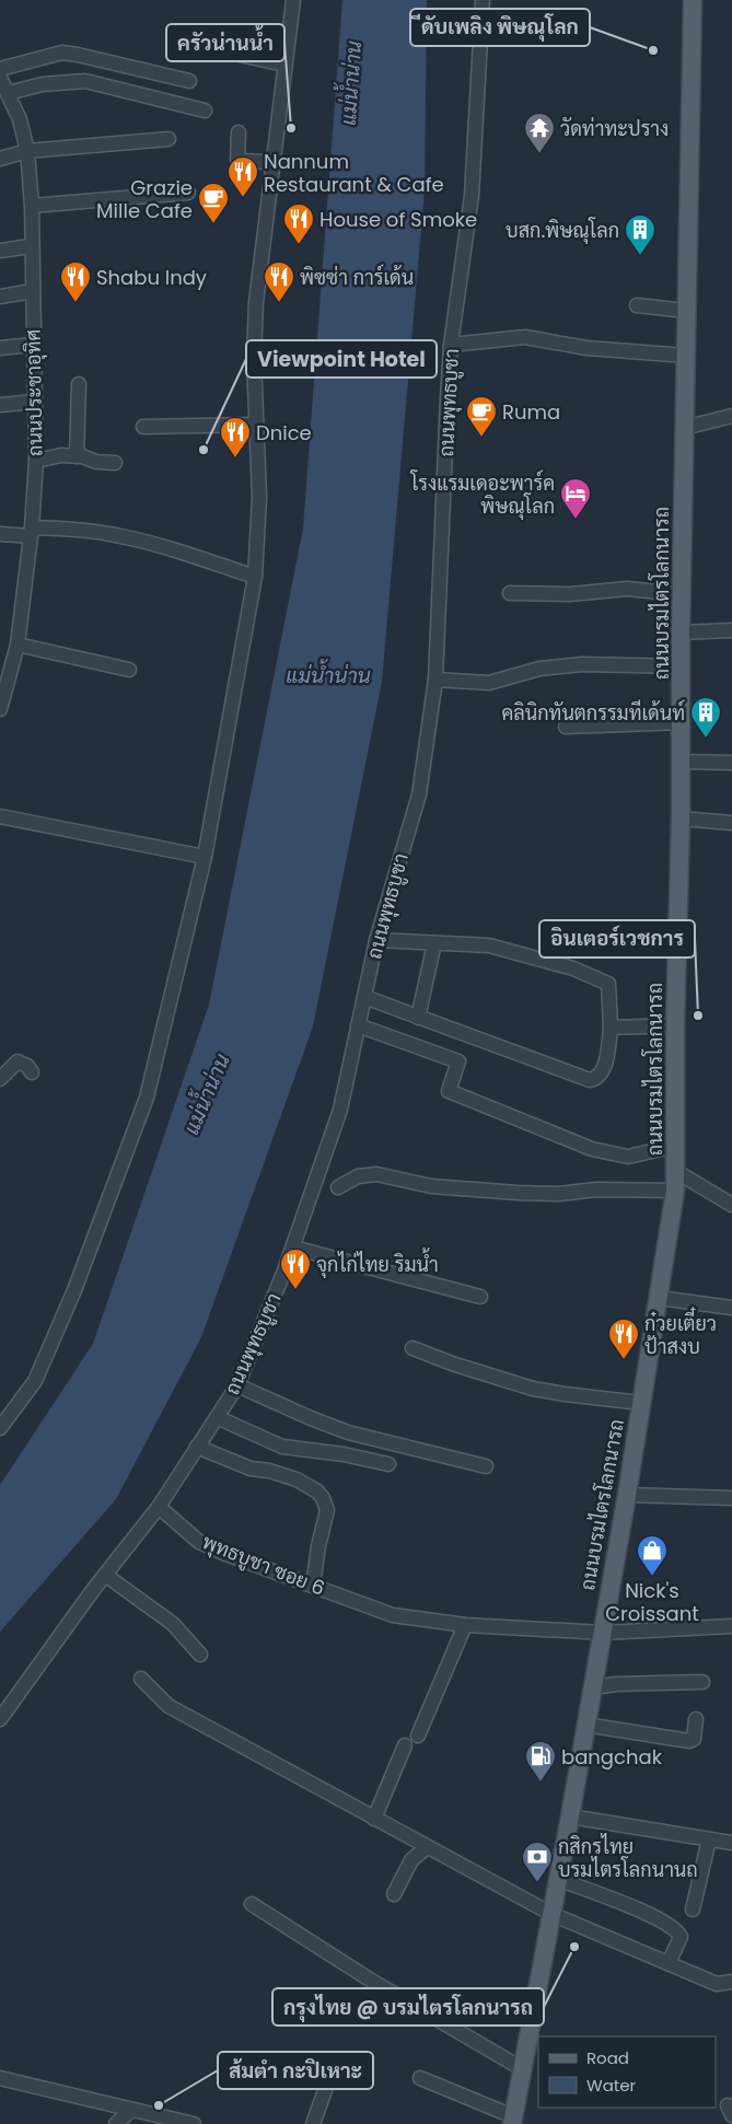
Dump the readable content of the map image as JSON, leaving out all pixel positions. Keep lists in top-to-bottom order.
{
  "streets": {
    "main road": ["ถนนบรมไตรโลกนารถ"],
    "street": ["ถนนประชาอุทิศ", "ถนนพุทธบูชา", "พุทธบูชา ซอย 6"]
  },
  "crossings": [
    ["ถนนพุทธบูชา", "พุทธบูชา ซอย 6"],
    ["ถนนบรมไตรโลกนารถ", "พุทธบูชา ซอย 6"]
  ],
  "water": ["แม่น้ำน่าน"],
  "places": {
    "other": [
      "ีดับเพลิง พิษณุโลก",
      "ครัวน่านน้ำ",
      "Viewpoint Hotel",
      "อินเตอร์เวชการ",
      "กรุงไทย @ บรมไตรโลกนารถ",
      "ส้มตำ กะปิเหาะ"
    ],
    "temple": ["วัดท่าทะปราง"],
    "restaurant": [
      "Nannum Restaurant & Cafe",
      "House of Smoke",
      "Shabu Indy",
      "พิซซ่า การ์เด้น",
      "Dnice",
      "จุกไก่ไทย ริมน้ำ",
      "ก๋วยเตี๋ยว ป้าสงบ"
    ],
    "cafe": ["Grazie Mille Cafe", "Ruma"],
    "building": ["บสก.พิษณุโลก", "คลินิกทันตกรรมทีเด้นท์"],
    "hotel": ["โรงแรมเดอะพาร์ค พิษณุโลก"],
    "shop": ["Nick's Croissant"],
    "fuel station": ["bangchak"],
    "bank": ["กสิกรไทย บรมไตรโลกนานถ"]
  },
  "legend": ["Road", "Water"]
}
